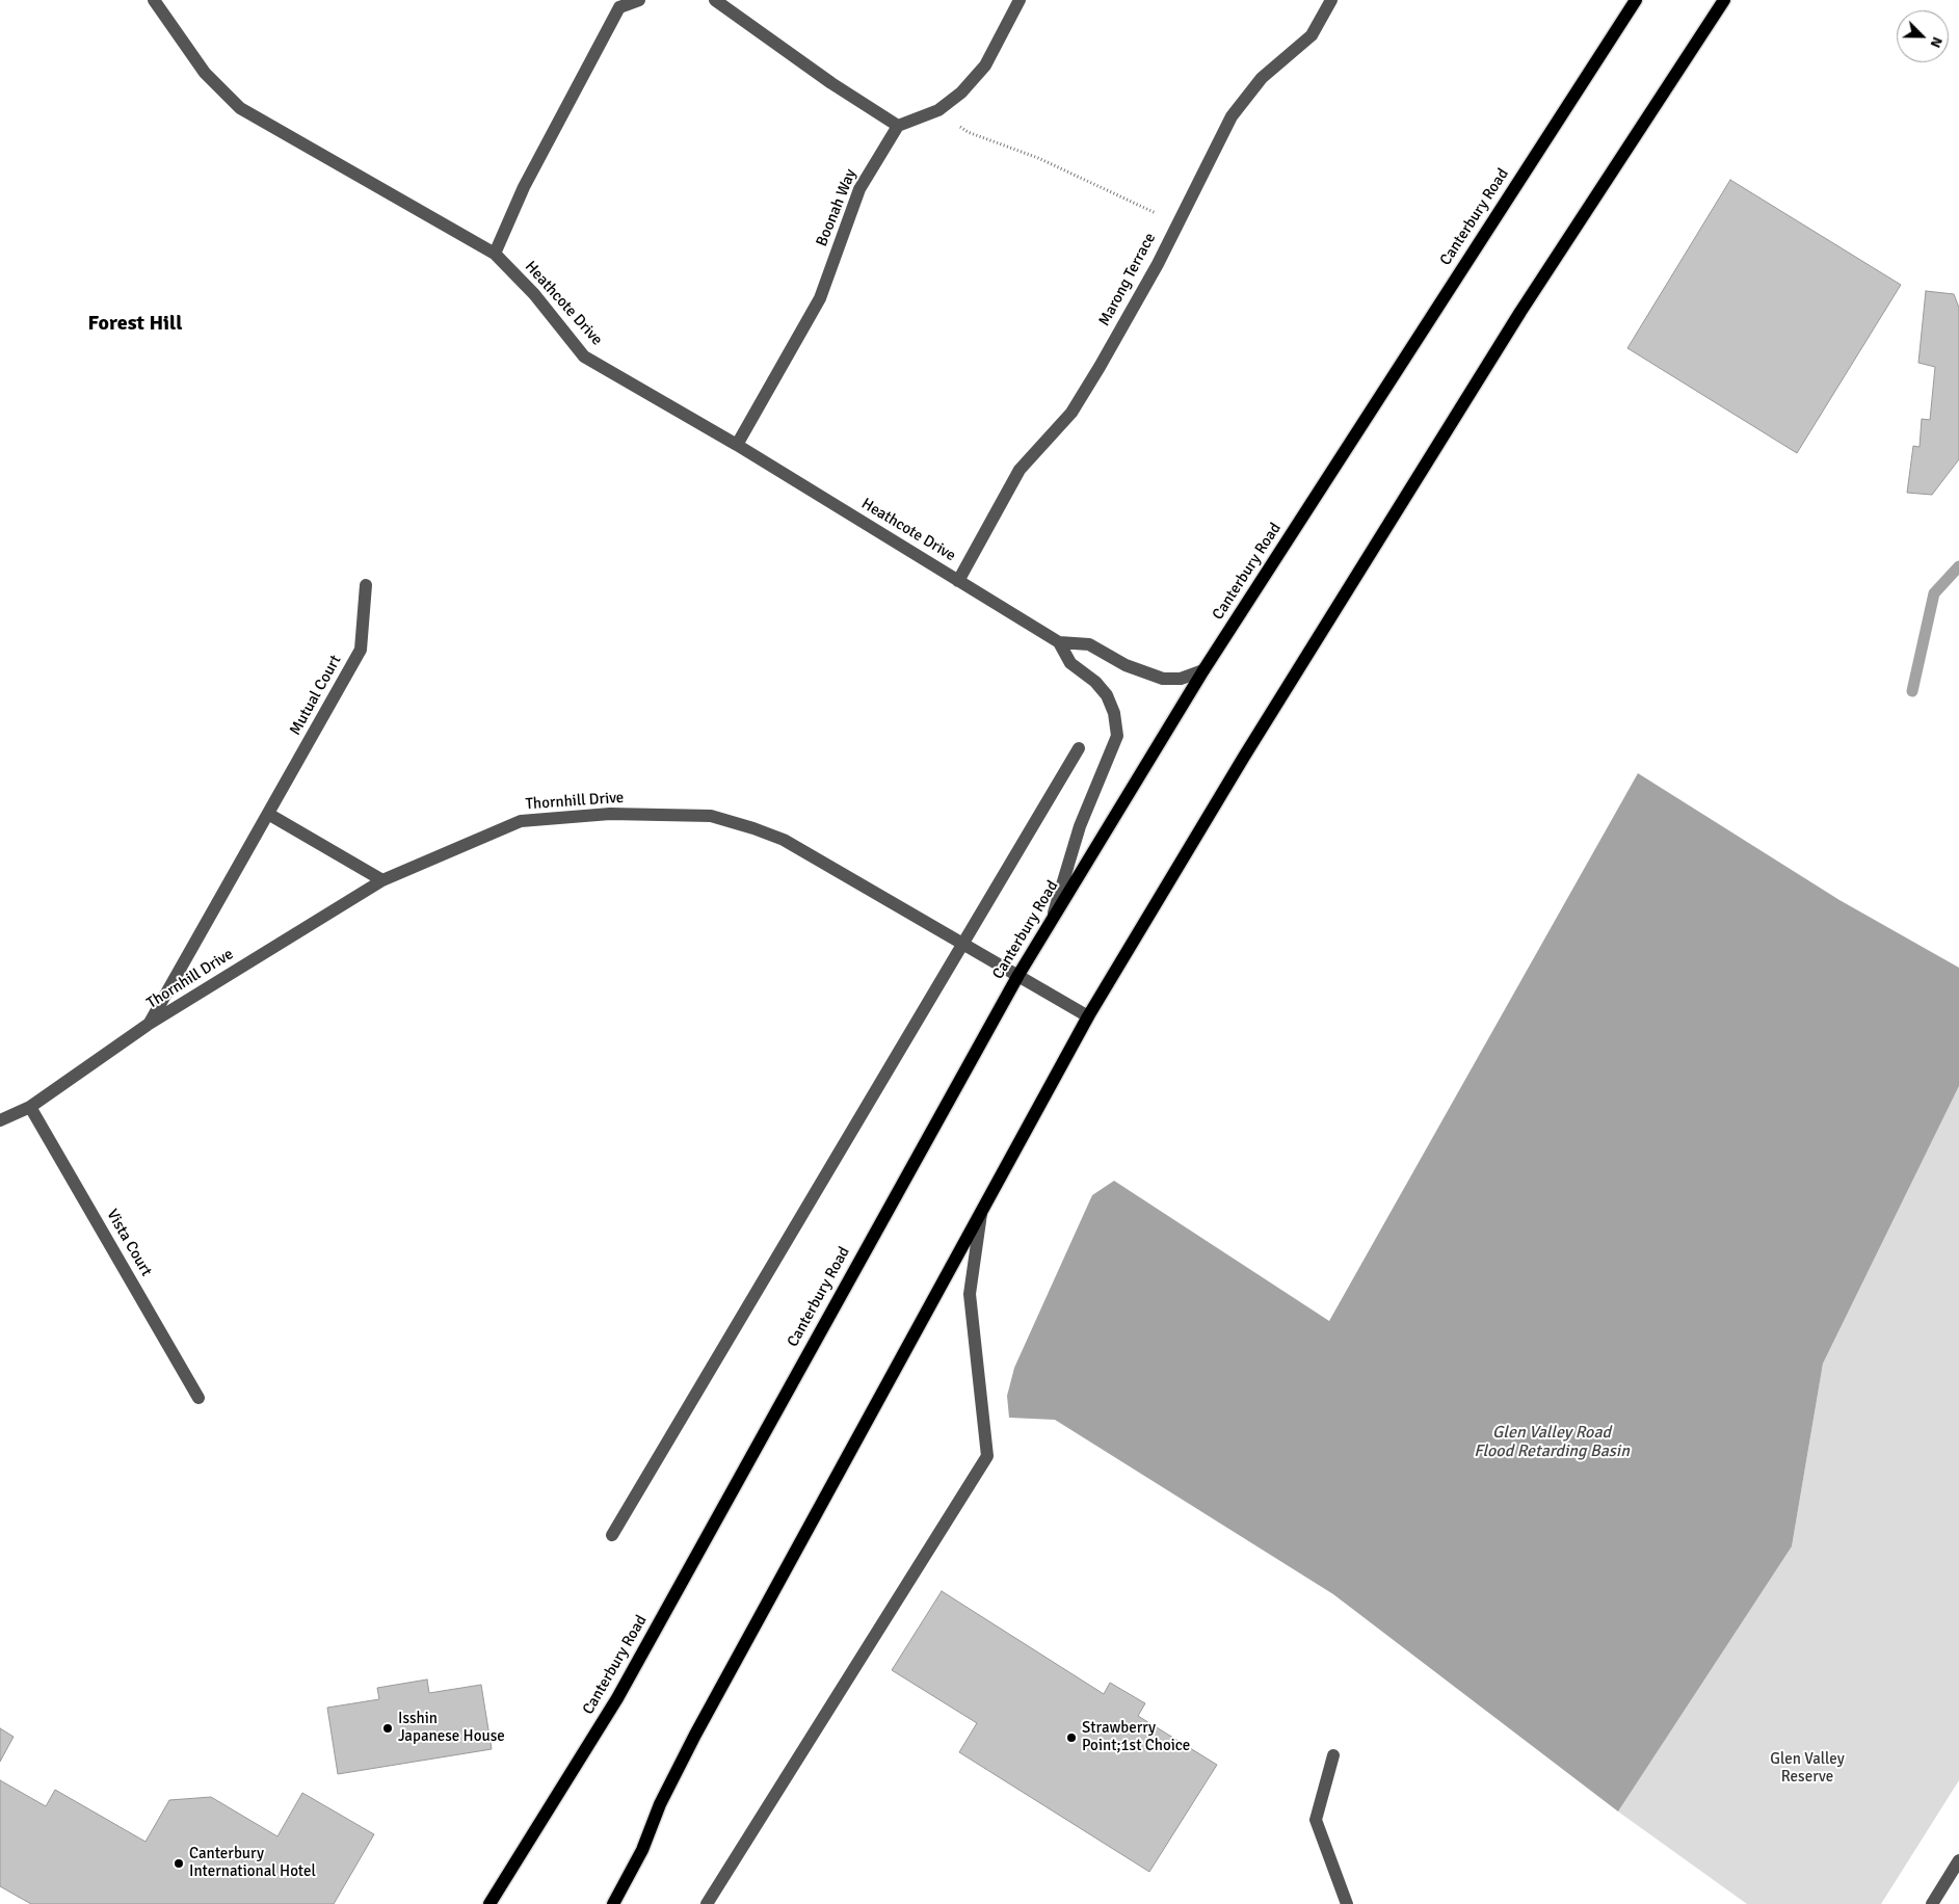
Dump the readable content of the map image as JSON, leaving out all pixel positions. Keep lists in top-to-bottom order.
{
  "streets": {
    "main road": ["Canterbury Road"],
    "street": [
      "Boonah Way",
      "Marong Terrace",
      "Heathcote Drive",
      "Mutual Court",
      "Thornhill Drive",
      "Vista Court"
    ]
  },
  "crossings": [
    ["Boonah Way", "Heathcote Drive"],
    ["Canterbury Road", "Heathcote Drive"],
    ["Canterbury Road", "Thornhill Drive"],
    ["Marong Terrace", "Heathcote Drive"],
    ["Mutual Court", "Thornhill Drive"],
    ["Thornhill Drive", "Vista Court"]
  ],
  "districts": ["Forest Hill"],
  "water": ["Glen Valley Road Flood Retarding Basin"],
  "parks": ["Glen Valley Reserve"],
  "places": ["Isshin Japanese House", "Strawberry Point;1st Choice", "Canterbury International Hotel"],
  "north": "bottom right"
}
